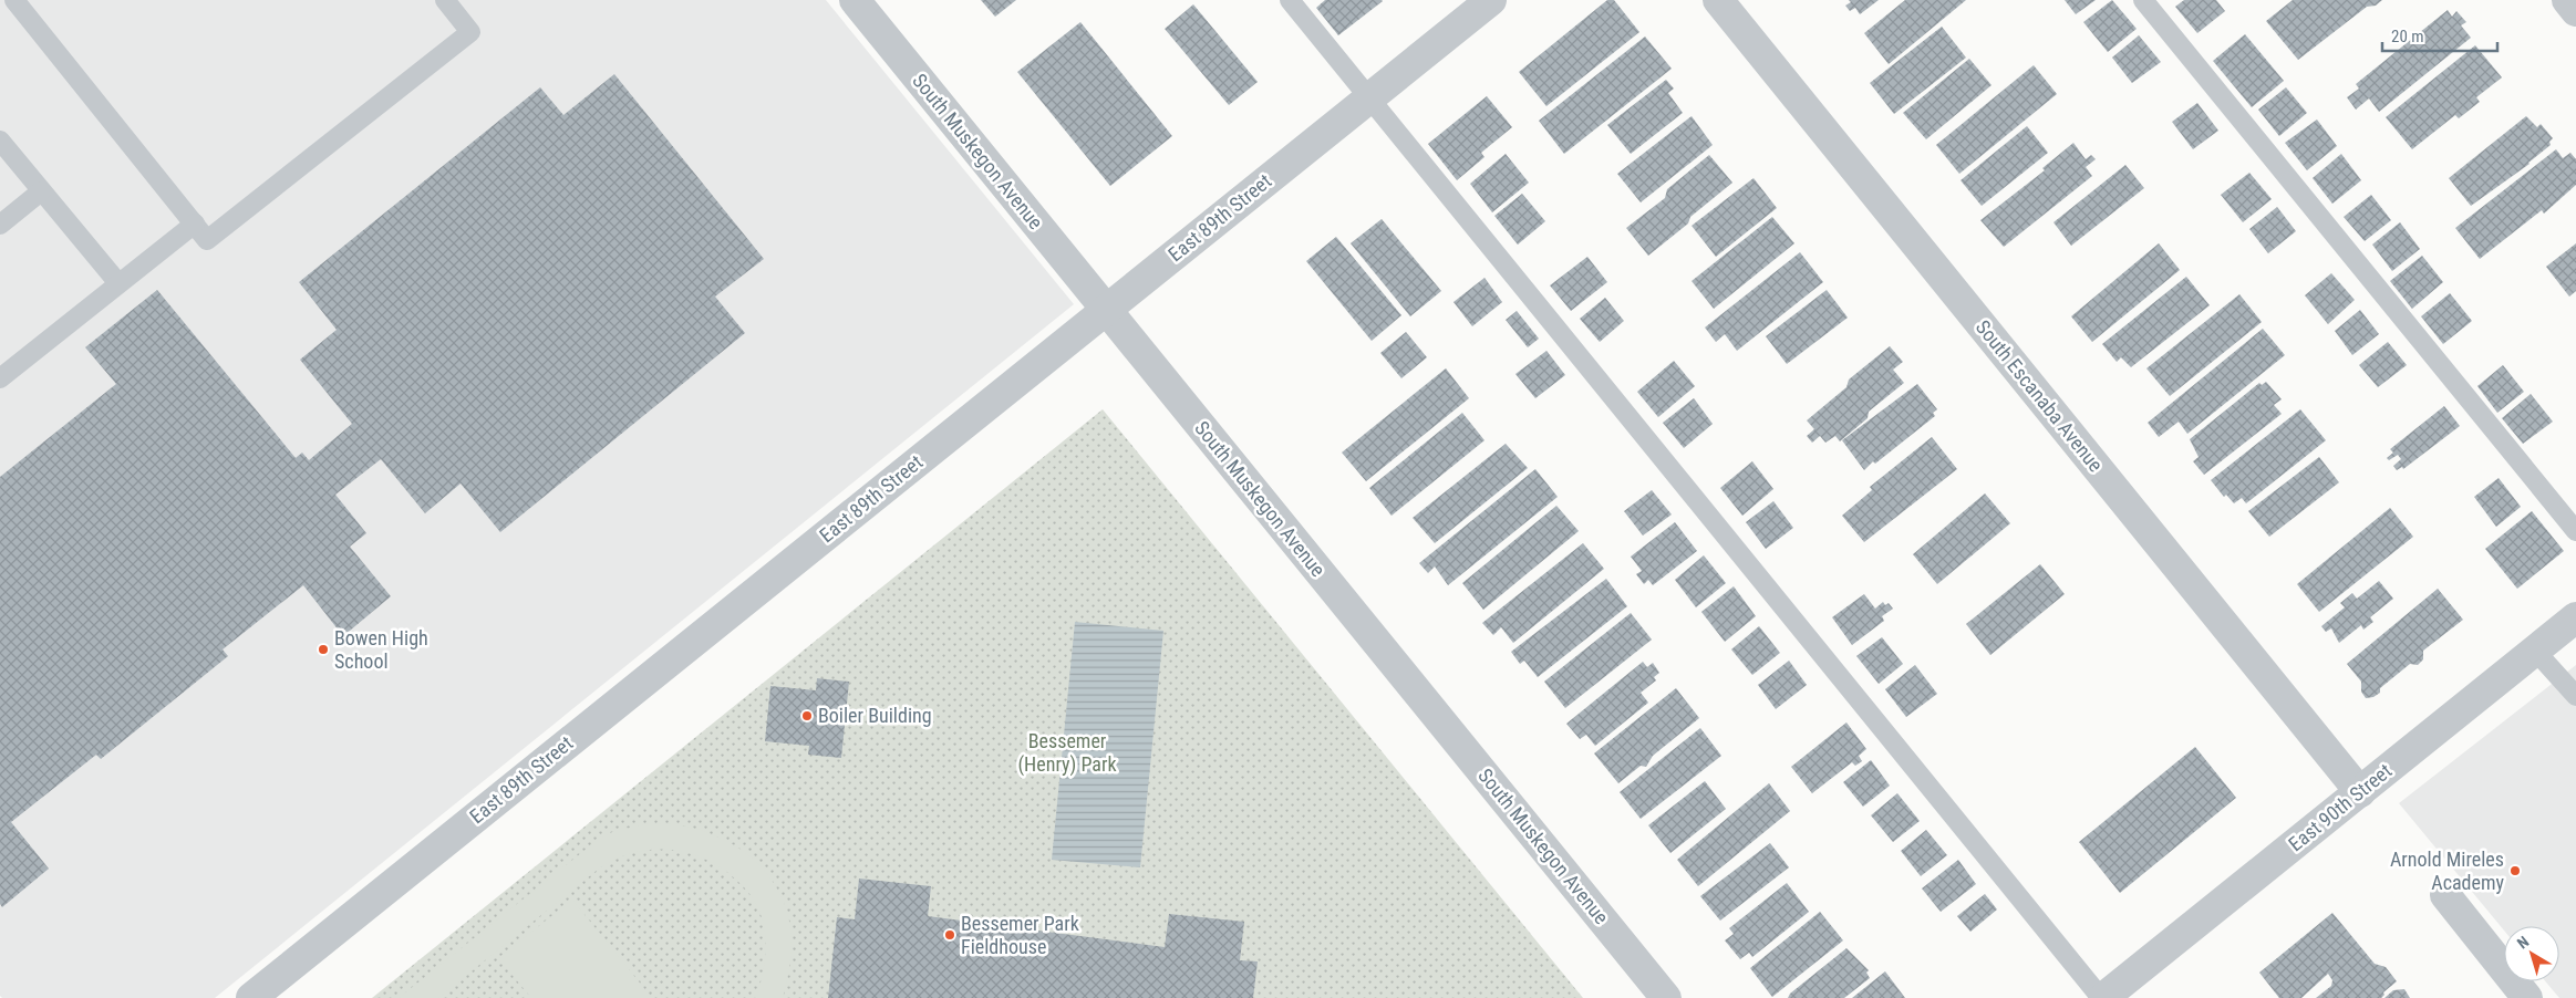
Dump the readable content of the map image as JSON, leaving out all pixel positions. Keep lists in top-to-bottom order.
{
  "streets": {
    "street": [
      "South Muskegon Avenue",
      "East 89th Street",
      "South Escanaba Avenue",
      "East 90th Street"
    ]
  },
  "crossings": [
    ["South Muskegon Avenue", "East 89th Street"],
    ["South Escanaba Avenue", "East 90th Street"]
  ],
  "parks": ["Bessemer (Henry) Park"],
  "places": [
    "Bowen High School",
    "Boiler Building",
    "Arnold Mireles Academy",
    "Bessemer Park Fieldhouse"
  ],
  "scale_bar": "20 m",
  "north": "top left"
}
